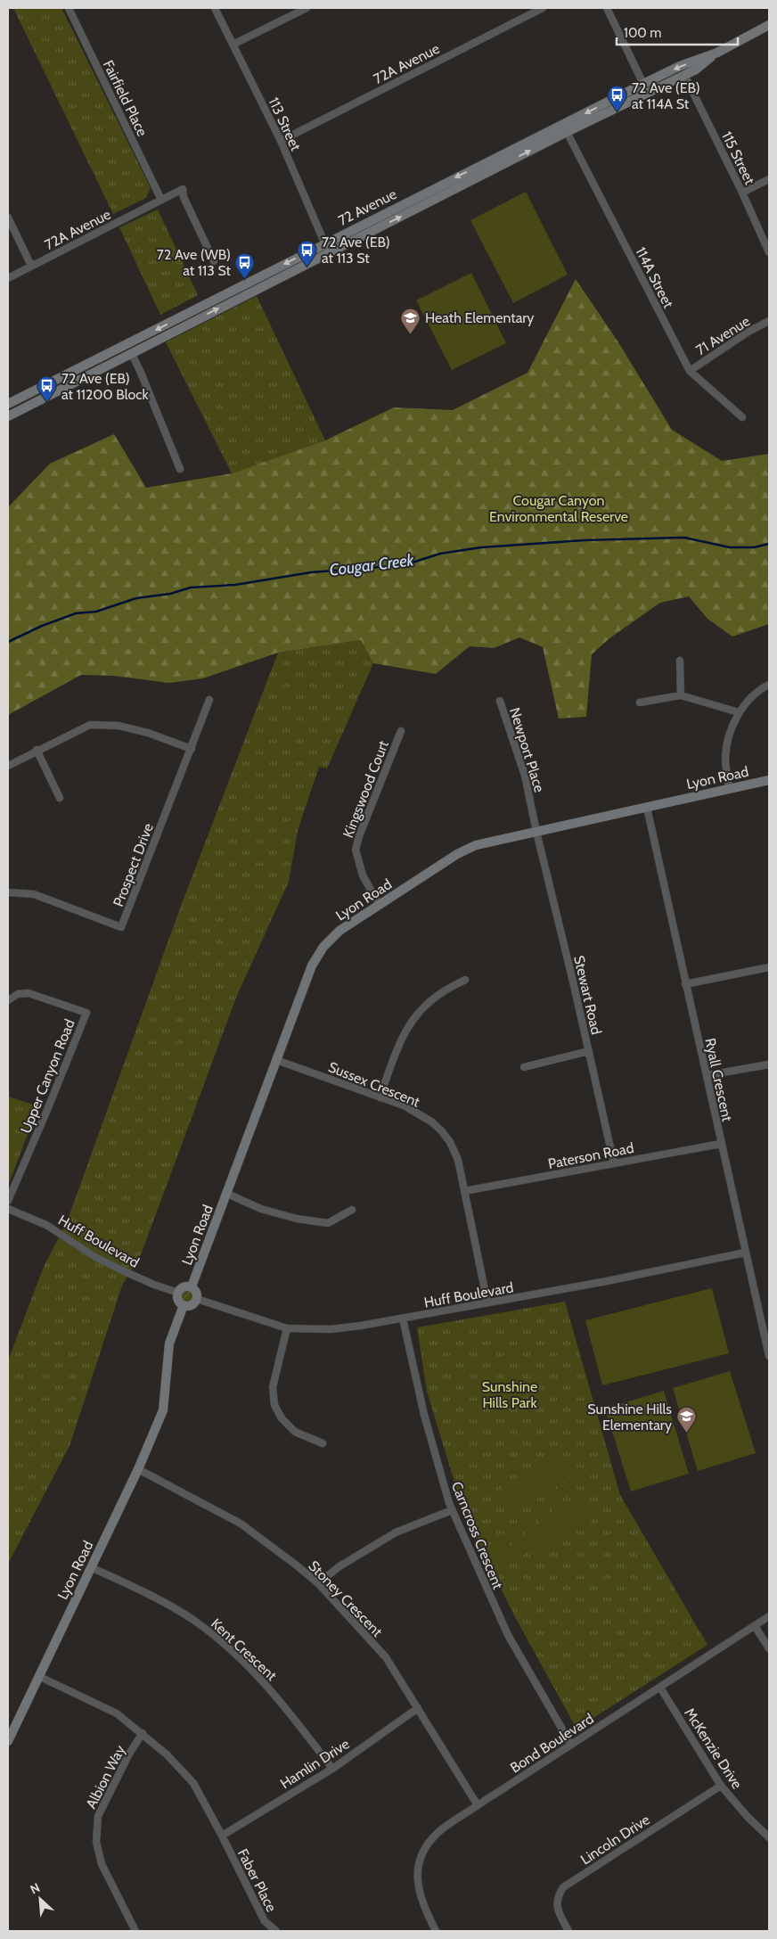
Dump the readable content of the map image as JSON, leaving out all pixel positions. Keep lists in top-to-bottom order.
{
  "streets": {
    "main road": ["72 Avenue", "Lyon Road"],
    "street": [
      "72A Avenue",
      "Fairfield Place",
      "113 Street",
      "115 Street",
      "114A Street",
      "71 Avenue",
      "Newport Place",
      "Kingswood Court",
      "Prospect Drive",
      "Stewart Road",
      "Upper Canyon Road",
      "Ryall Crescent",
      "Sussex Crescent",
      "Paterson Road",
      "Huff Boulevard",
      "Carncross Crescent",
      "Stoney Crescent",
      "Kent Crescent",
      "Bond Boulevard",
      "McKenzie Drive",
      "Hamlin Drive",
      "Albion Way",
      "Lincoln Drive",
      "Faber Place"
    ]
  },
  "crossings": [
    ["72A Avenue", "Fairfield Place"],
    ["72A Avenue", "113 Street"],
    ["113 Street", "72 Avenue"],
    ["115 Street", "72 Avenue"],
    ["72 Avenue", "114A Street"],
    ["114A Street", "71 Avenue"],
    ["Newport Place", "Lyon Road"],
    ["Newport Place", "Stewart Road"],
    ["Lyon Road", "Kingswood Court"],
    ["Lyon Road", "Stewart Road"],
    ["Lyon Road", "Ryall Crescent"],
    ["Lyon Road", "Sussex Crescent"],
    ["Lyon Road", "Huff Boulevard"],
    ["Lyon Road", "Stoney Crescent"],
    ["Lyon Road", "Kent Crescent"],
    ["Lyon Road", "Faber Place"],
    ["Stewart Road", "Paterson Road"],
    ["Ryall Crescent", "Paterson Road"],
    ["Ryall Crescent", "Huff Boulevard"],
    ["Sussex Crescent", "Paterson Road"],
    ["Sussex Crescent", "Huff Boulevard"],
    ["Huff Boulevard", "Carncross Crescent"],
    ["Carncross Crescent", "Bond Boulevard"],
    ["Stoney Crescent", "Bond Boulevard"],
    ["Stoney Crescent", "Hamlin Drive"],
    ["Kent Crescent", "Hamlin Drive"],
    ["Bond Boulevard", "McKenzie Drive"],
    ["McKenzie Drive", "Lincoln Drive"],
    ["Hamlin Drive", "Faber Place"],
    ["Albion Way", "Faber Place"]
  ],
  "water": ["Cougar Creek"],
  "parks": ["Cougar Canyon Environmental Reserve", "Sunshine Hills Park"],
  "places": {
    "bus stop": [
      "72 Ave (EB) at 114A St",
      "72 Ave (EB) at 113 St",
      "72 Ave (WB) at 113 St",
      "72 Ave (EB) at 11200 Block"
    ],
    "school or university": ["Heath Elementary", "Sunshine Hills Elementary"]
  },
  "scale_bar": "100 m",
  "north": "top left"
}
